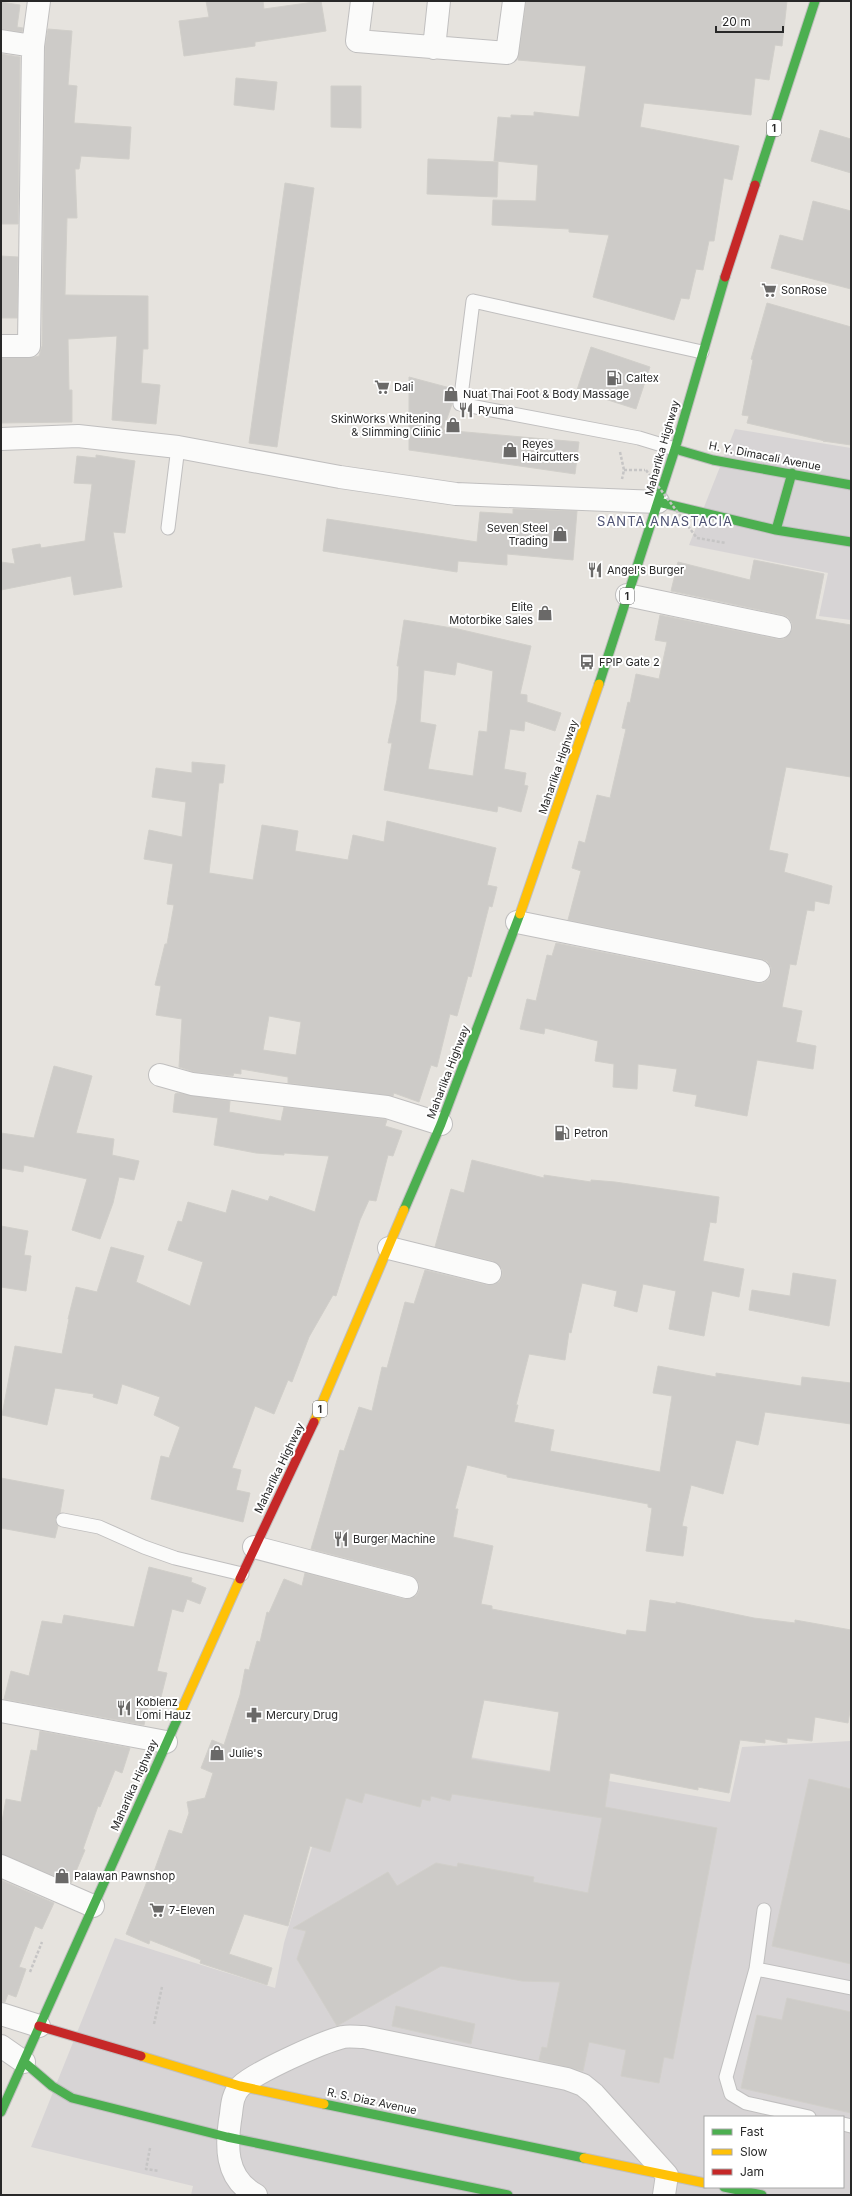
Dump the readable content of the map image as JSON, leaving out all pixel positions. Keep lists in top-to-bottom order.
{
  "streets": {
    "main road": [
      "1",
      "Maharlika Highway",
      "H. Y. Dimacali Avenue",
      "R. S. Diaz Avenue"
    ]
  },
  "crossings": [
    ["Maharlika Highway", "H. Y. Dimacali Avenue"],
    ["Maharlika Highway", "R. S. Diaz Avenue"]
  ],
  "districts": ["SANTA ANASTACIA"],
  "places": {
    "supermarket": ["SonRose", "Dali", "7-Eleven"],
    "fuel station": ["Caltex", "Petron"],
    "shop": [
      "Nuat Thai Foot & Body Massage",
      "SkinWorks Whitening & Slimming Clinic",
      "Reyes Haircutters",
      "Seven Steel Trading",
      "Elite Motorbike Sales",
      "Julie's",
      "Palawan Pawnshop"
    ],
    "restaurant": [
      "Ryuma",
      "Angel's Burger",
      "Burger Machine",
      "Koblenz Lomi Hauz"
    ],
    "bus stop": ["FPIP Gate 2"],
    "pharmacy": ["Mercury Drug"]
  },
  "legend": ["Fast", "Slow", "Jam"],
  "scale_bar": "20 m"
}
